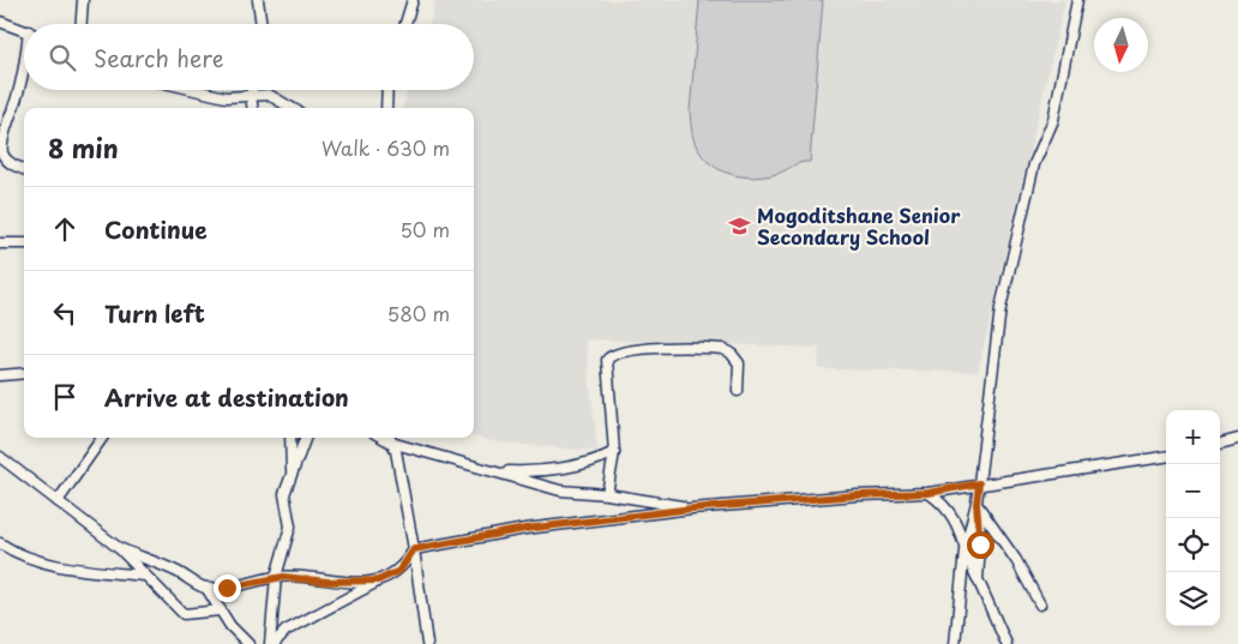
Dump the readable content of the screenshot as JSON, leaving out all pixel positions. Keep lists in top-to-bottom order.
{
  "places": {
    "school or university": ["Mogoditshane Senior Secondary School"]
  },
  "north": "bottom",
  "page": {
    "search": "Search here",
    "heading": ["8 min", "Walk · 630 m"],
    "list": [
      ["Continue", "50 m"],
      ["Turn left", "580 m"],
      "Arrive at destination"
    ],
    "map_buttons": ["+", "−"]
  }
}
